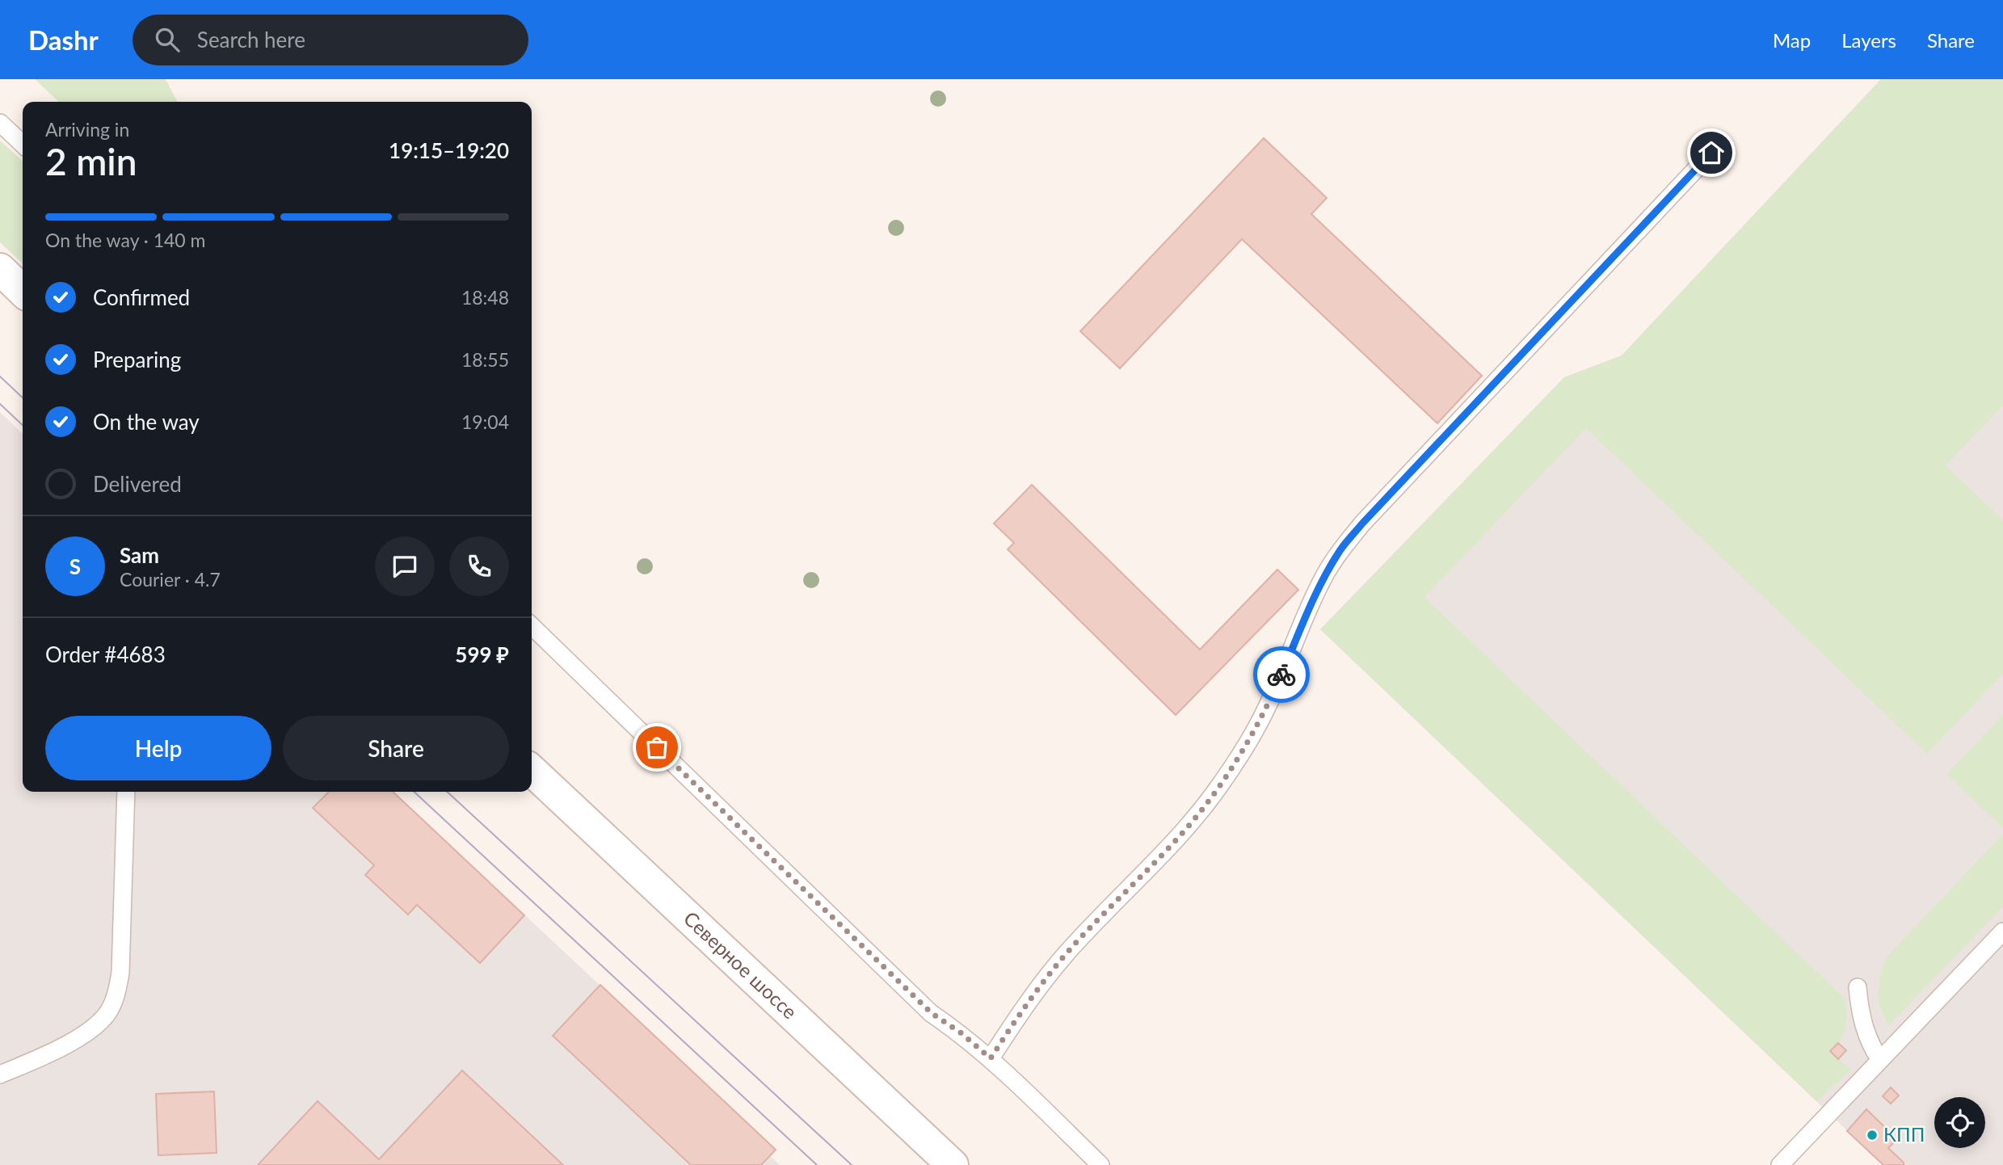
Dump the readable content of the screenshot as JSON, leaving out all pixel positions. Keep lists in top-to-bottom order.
{
  "streets": {
    "main road": ["Северное шоссе"]
  },
  "places": ["КПП"],
  "page": {
    "header": "Dashr",
    "search": "Search here",
    "nav": ["Map", "Layers", "Share"],
    "heading": ["2 min", "Arriving in", "19:15–19:20"],
    "panel": [
      "Sam",
      "Courier · 4.7",
      "Order #4683",
      "599 ₽"
    ],
    "bar": "On the way · 140 m",
    "list": [
      ["Confirmed", "18:48"],
      ["Preparing", "18:55"],
      ["On the way", "19:04"],
      "Delivered"
    ],
    "round": "S",
    "buttons": ["Help", "Share"]
  }
}
